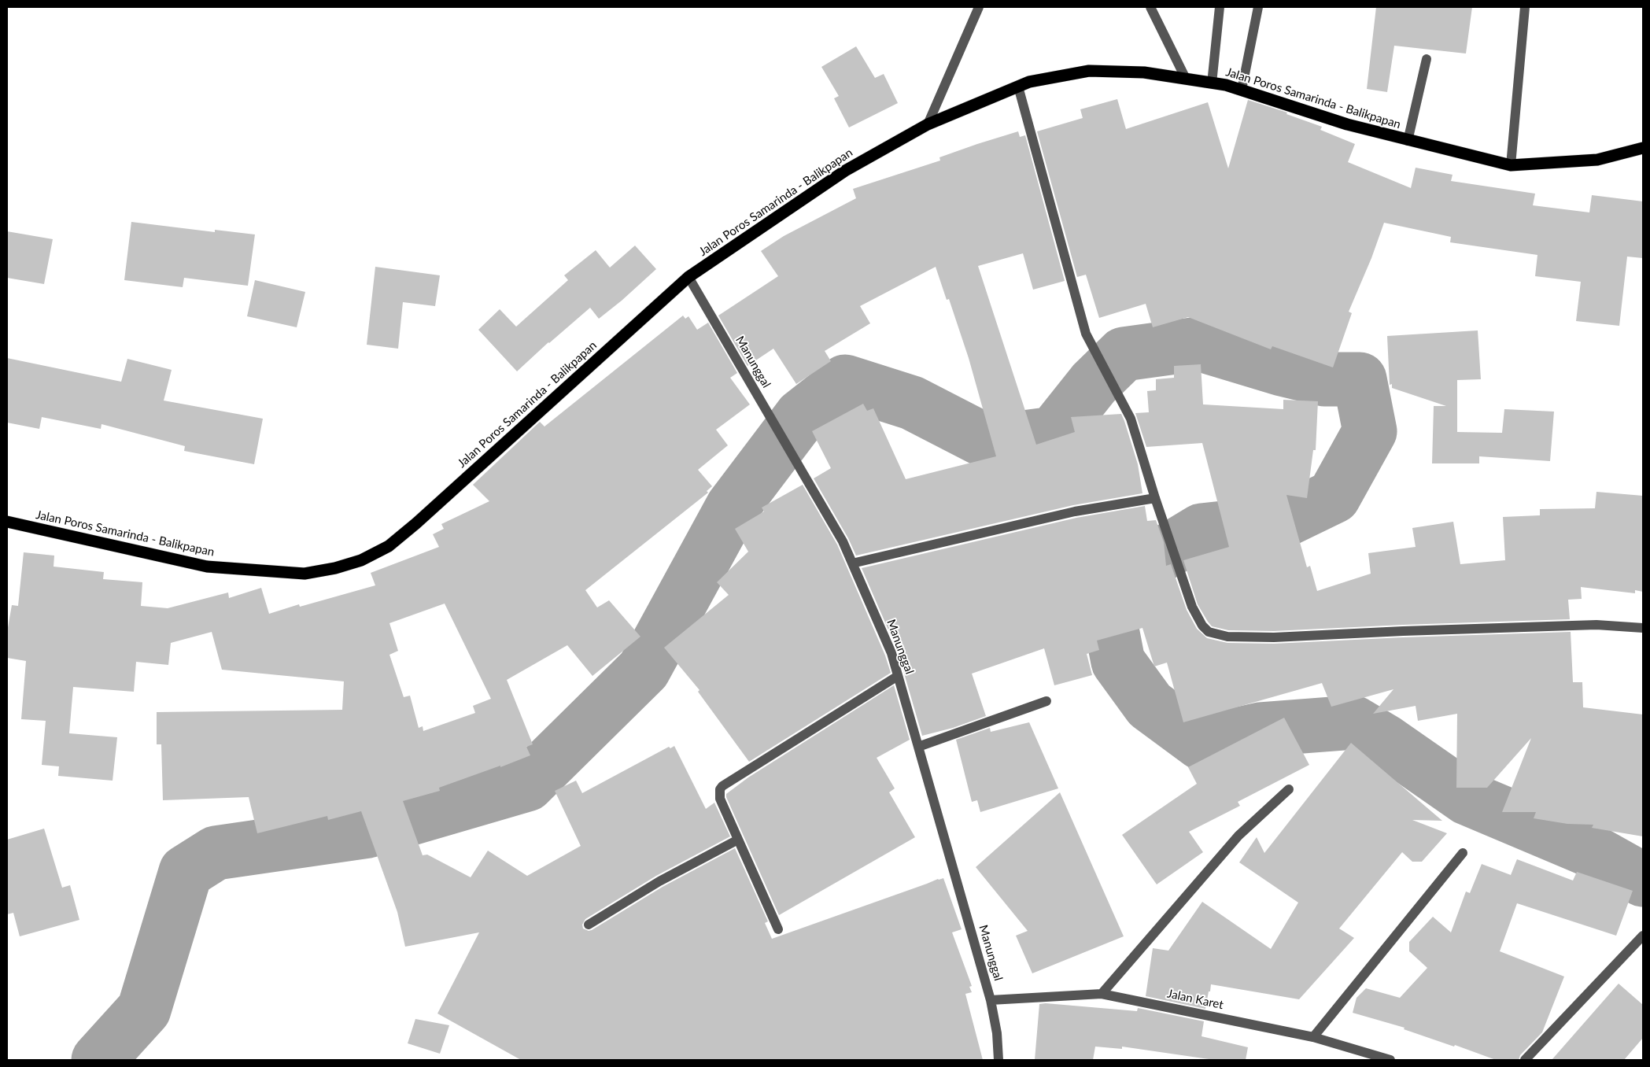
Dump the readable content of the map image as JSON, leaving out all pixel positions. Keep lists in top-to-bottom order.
{
  "streets": {
    "highway": ["Jalan Poros Samarinda - Balikpapan"],
    "street": ["Manunggal", "Jalan Karet"]
  },
  "crossings": [
    ["Jalan Poros Samarinda - Balikpapan", "Manunggal"],
    ["Manunggal", "Jalan Karet"]
  ]
}
